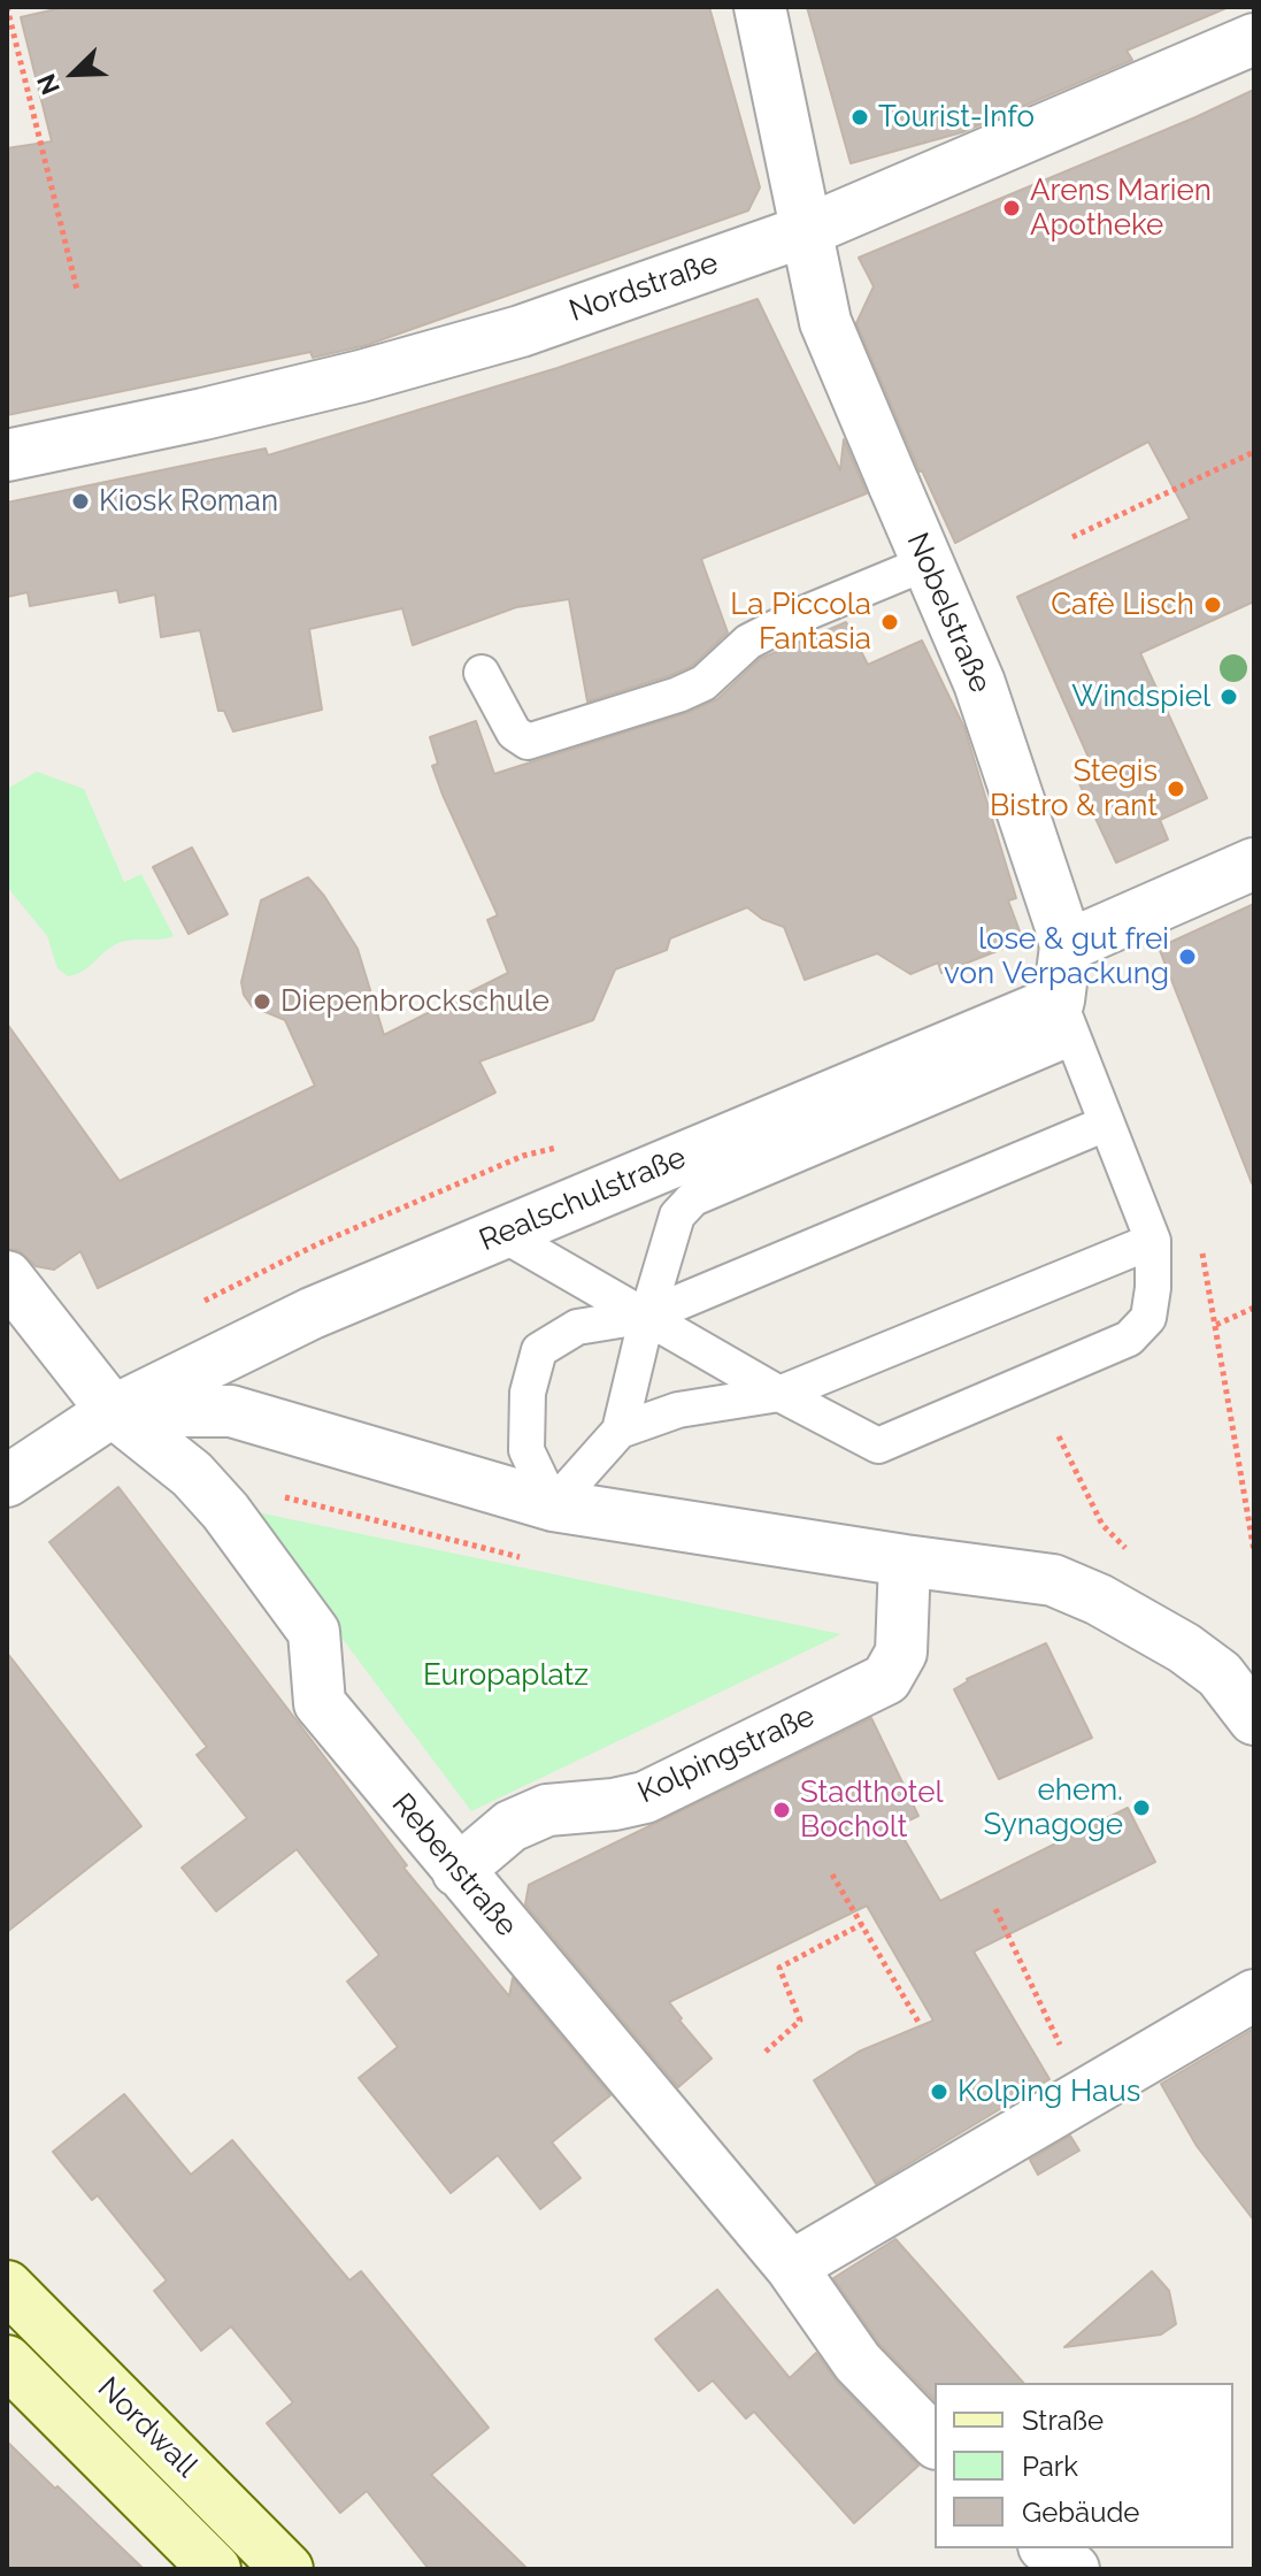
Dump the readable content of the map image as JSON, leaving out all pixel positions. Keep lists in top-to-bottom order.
{
  "streets": {
    "main road": ["Nordwall"],
    "street": [
      "Nordstraße",
      "Nobelstraße",
      "Realschulstraße",
      "Kolpingstraße",
      "Rebenstraße"
    ]
  },
  "crossings": [
    ["Nordstraße", "Nobelstraße"],
    ["Nobelstraße", "Realschulstraße"],
    ["Realschulstraße", "Rebenstraße"],
    ["Kolpingstraße", "Rebenstraße"]
  ],
  "parks": ["Europaplatz"],
  "places": [
    "Tourist-Info",
    "Arens Marien Apotheke",
    "Kiosk Roman",
    "Cafè Lisch",
    "La Piccola Fantasia",
    "Windspiel",
    "Stegis Bistro & rant",
    "lose & gut frei von Verpackung",
    "Diepenbrockschule",
    "ehem. Synagoge",
    "Stadthotel Bocholt",
    "Kolping Haus"
  ],
  "legend": ["Straße", "Park", "Gebäude"],
  "north": "bottom left"
}
